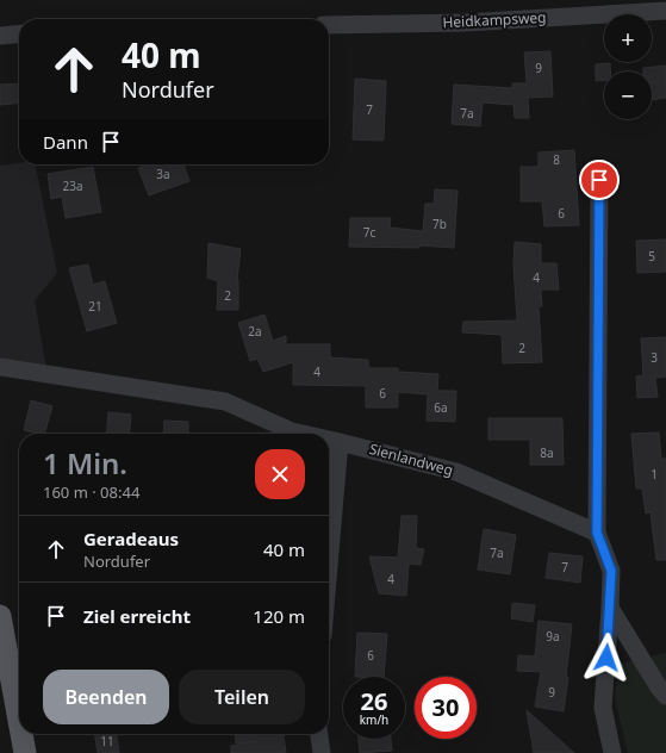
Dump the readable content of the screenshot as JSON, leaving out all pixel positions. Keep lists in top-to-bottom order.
{
  "streets": {
    "street": ["Heidkampsweg", "Sienlandweg"]
  },
  "house_numbers": [
    "9",
    "7",
    "7a",
    "8",
    "3a",
    "23a",
    "6",
    "7b",
    "7c",
    "5",
    "4",
    "2",
    "21",
    "2a",
    "2",
    "3",
    "4",
    "6",
    "6a",
    "8a",
    "1",
    "7a",
    "7",
    "4",
    "9a",
    "6",
    "9",
    "11"
  ],
  "page": {
    "map_buttons": ["+", "−"],
    "turn": ["40 m", "Nordufer"],
    "then": "Dann",
    "heading": ["1 Min.", "160 m · 08:44"],
    "list": [
      {
        "name": "Geradeaus",
        "note": "Nordufer",
        "value": "40 m"
      },
      {
        "name": "Ziel erreicht",
        "value": "120 m"
      }
    ],
    "buttons": ["Beenden", "Teilen"],
    "speed": "26 km/h",
    "limit": "30"
  }
}
